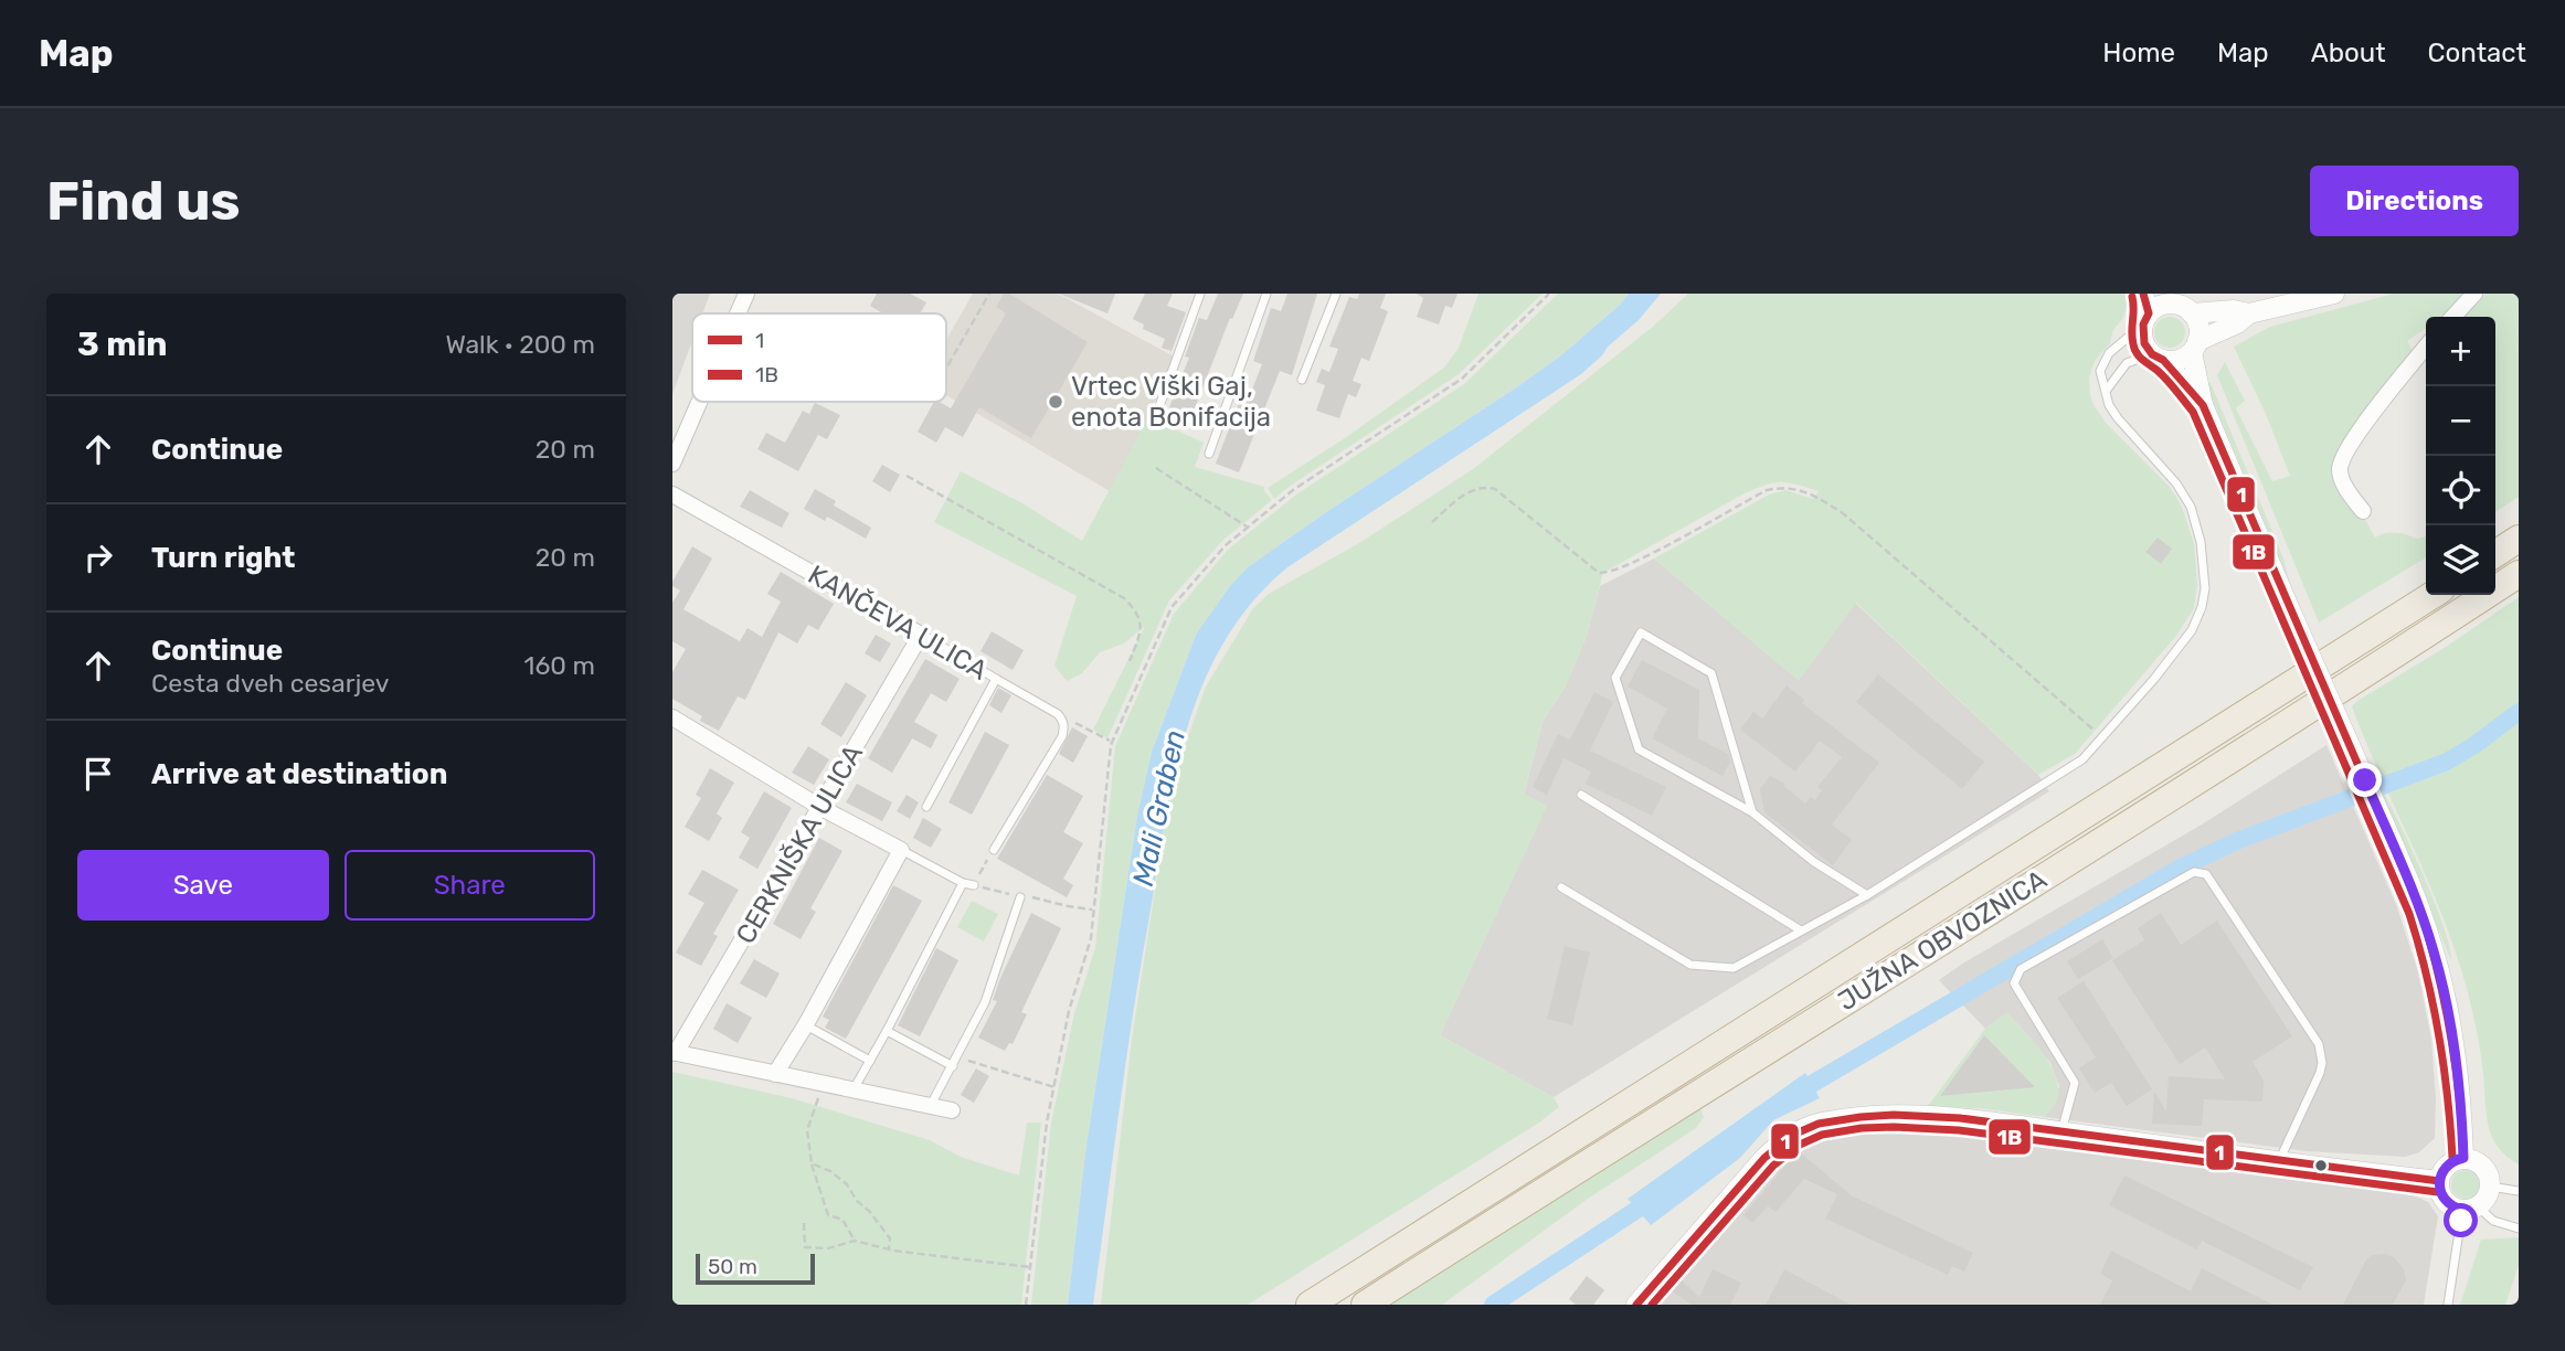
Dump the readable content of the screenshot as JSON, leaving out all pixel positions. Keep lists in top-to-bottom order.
{
  "streets": {
    "highway": ["JUŽNA OBVOZNICA"],
    "street": ["KANČEVA ULICA", "CERKNIŠKA ULICA"]
  },
  "crossings": [
    ["KANČEVA ULICA", "CERKNIŠKA ULICA"]
  ],
  "water": ["Mali Graben"],
  "places": ["Vrtec Viški Gaj, enota Bonifacija"],
  "lines": ["transit line 1", "transit line 1B"],
  "legend": ["1", "1B"],
  "scale_bar": "50 m",
  "page": {
    "header": "Map",
    "nav": [
      "Home",
      "Map",
      "About",
      "Contact"
    ],
    "buttons": [
      "Directions",
      ["Save", "Share"]
    ],
    "title": "Find us",
    "heading": ["3 min", "Walk · 200 m"],
    "map_buttons": ["+", "−"],
    "list": [
      ["Continue", "20 m"],
      ["Turn right", "20 m"],
      ["Continue", "Cesta dveh cesarjev", "160 m"],
      "Arrive at destination"
    ],
    "scale": "50 m"
  }
}
